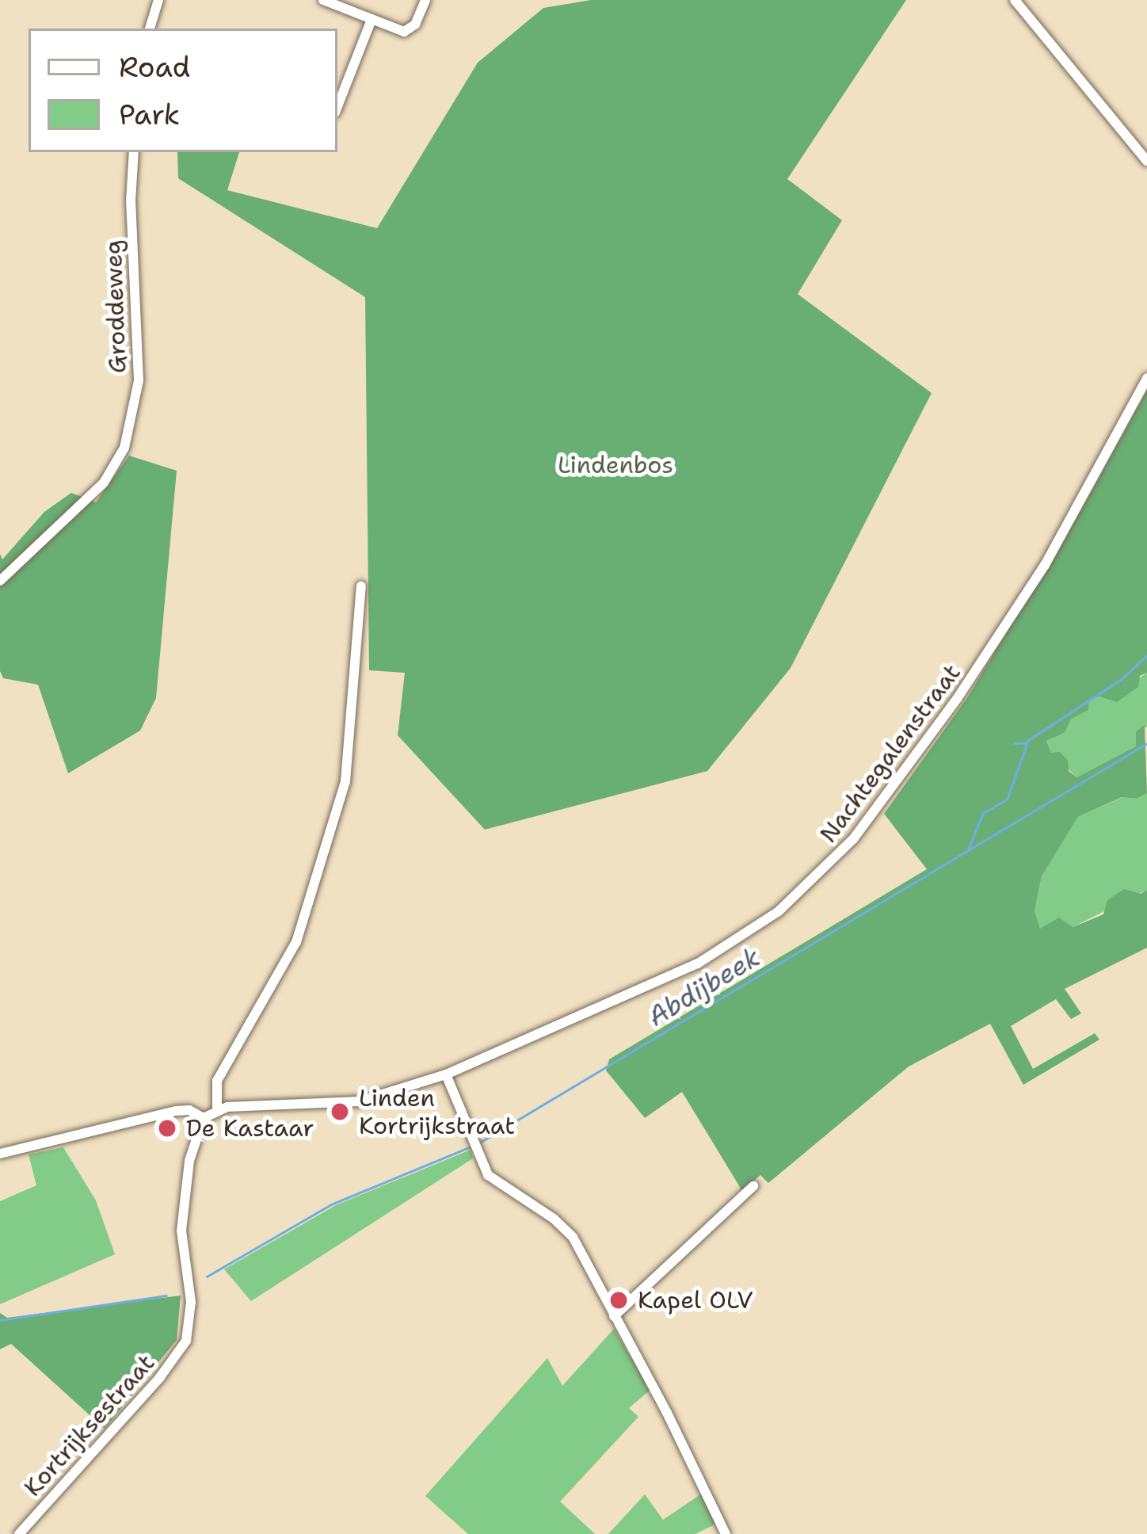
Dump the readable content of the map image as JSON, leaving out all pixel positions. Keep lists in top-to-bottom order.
{
  "streets": {
    "street": ["Groddeweg", "Nachtegalenstraat", "Kortrijksestraat"]
  },
  "water": ["Abdijbeek"],
  "parks": ["Lindenbos"],
  "places": ["Linden Kortrijkstraat", "De Kastaar", "Kapel OLV"],
  "legend": ["Road", "Park"]
}
